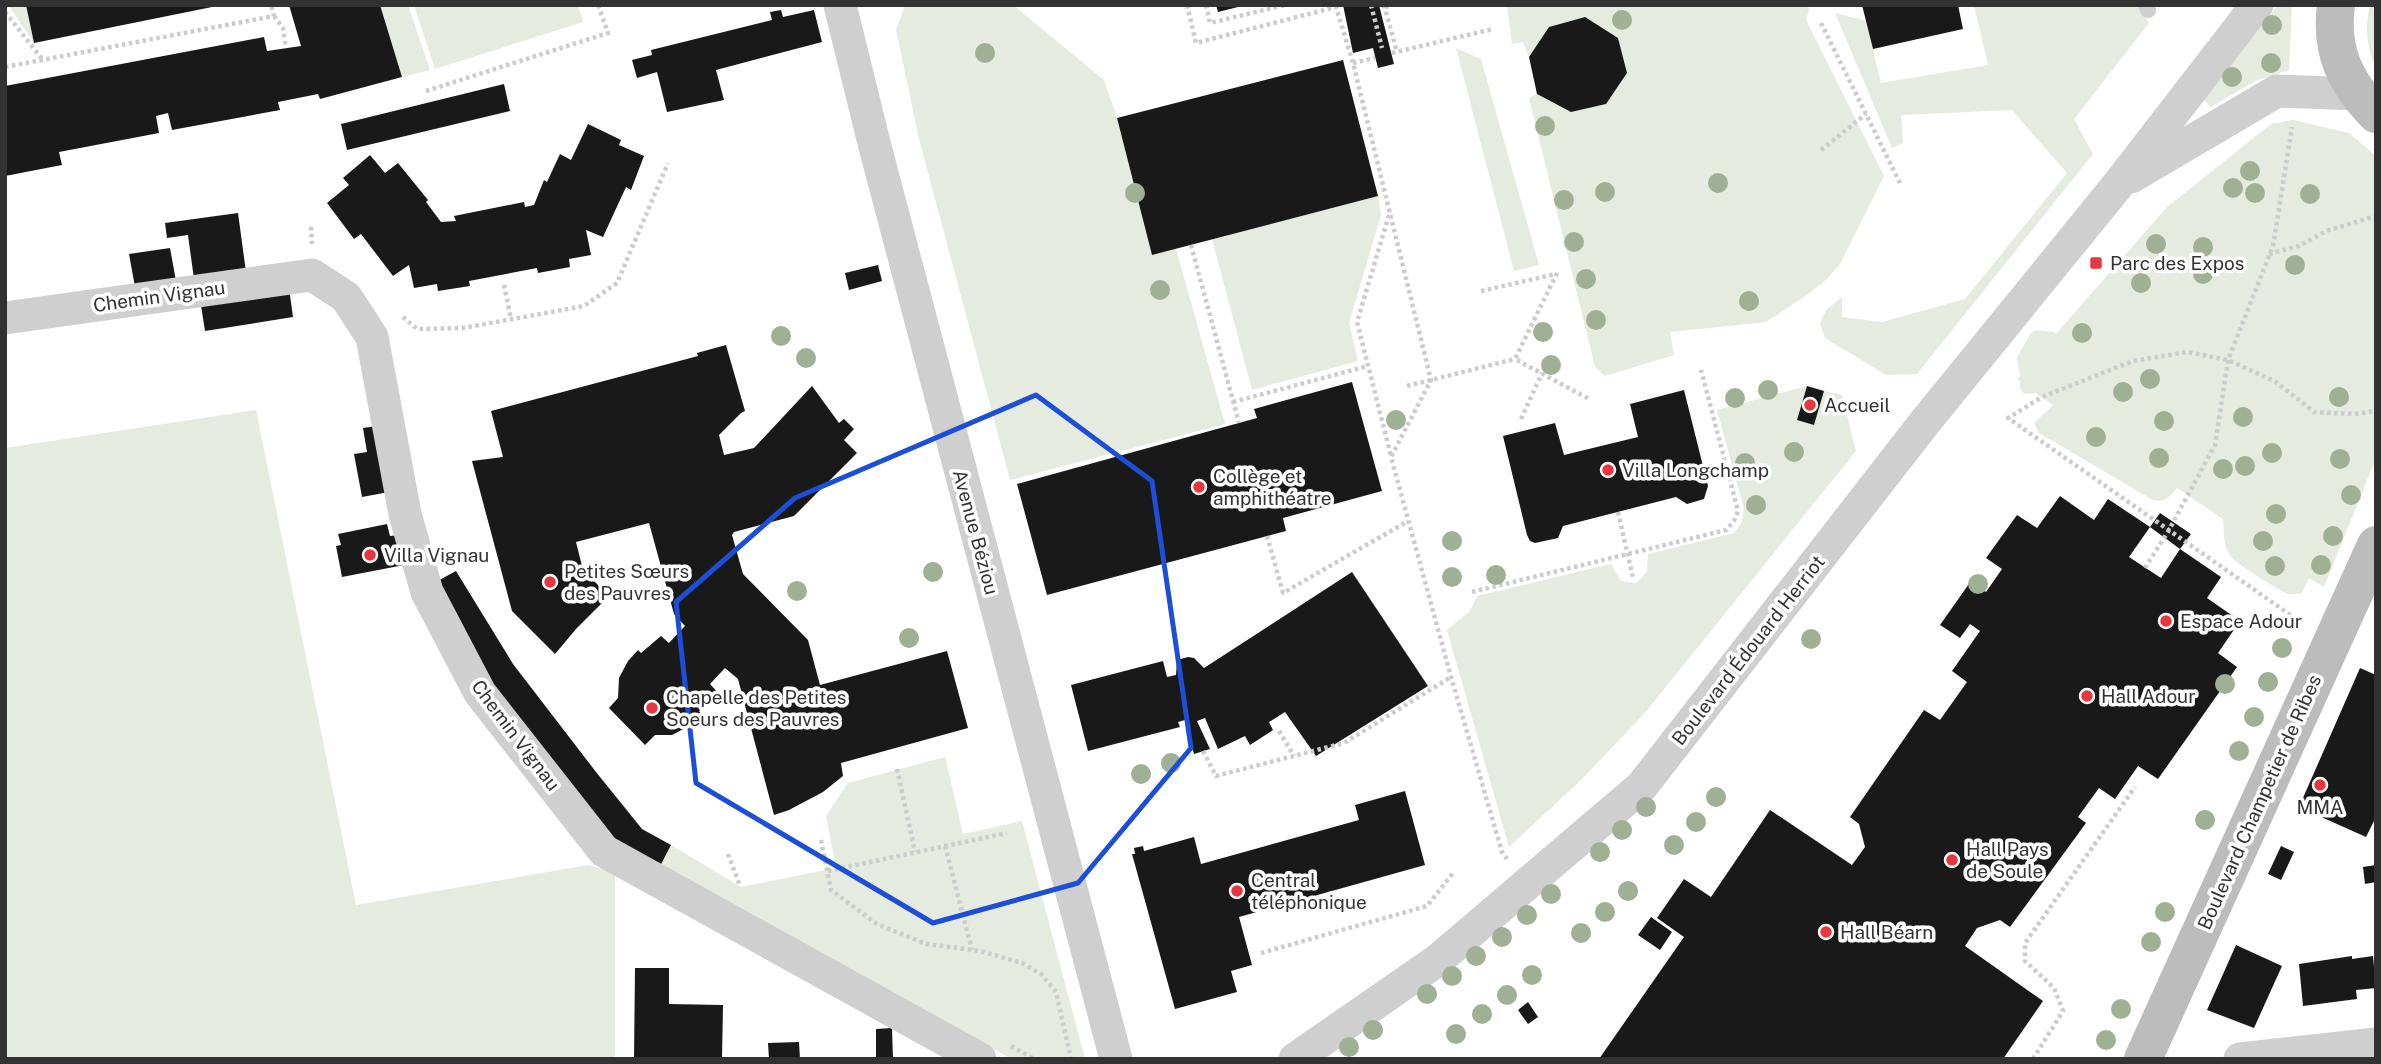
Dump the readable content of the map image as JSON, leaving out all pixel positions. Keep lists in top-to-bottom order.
{
  "streets": {
    "main road": ["Boulevard Champetier de Ribes"],
    "street": ["Chemin Vignau", "Avenue Béziou", "Boulevard Édouard Herriot"]
  },
  "places": {
    "transit": ["Parc des Expos"],
    "other": [
      "Accueil",
      "Villa Longchamp",
      "Collège et amphithéatre",
      "Villa Vignau",
      "Petites Sœurs des Pauvres",
      "Espace Adour",
      "Hall Adour",
      "Chapelle des Petites Soeurs des Pauvres",
      "MMA",
      "Hall Pays de Soule",
      "Central téléphonique",
      "Hall Béarn"
    ]
  }
}
